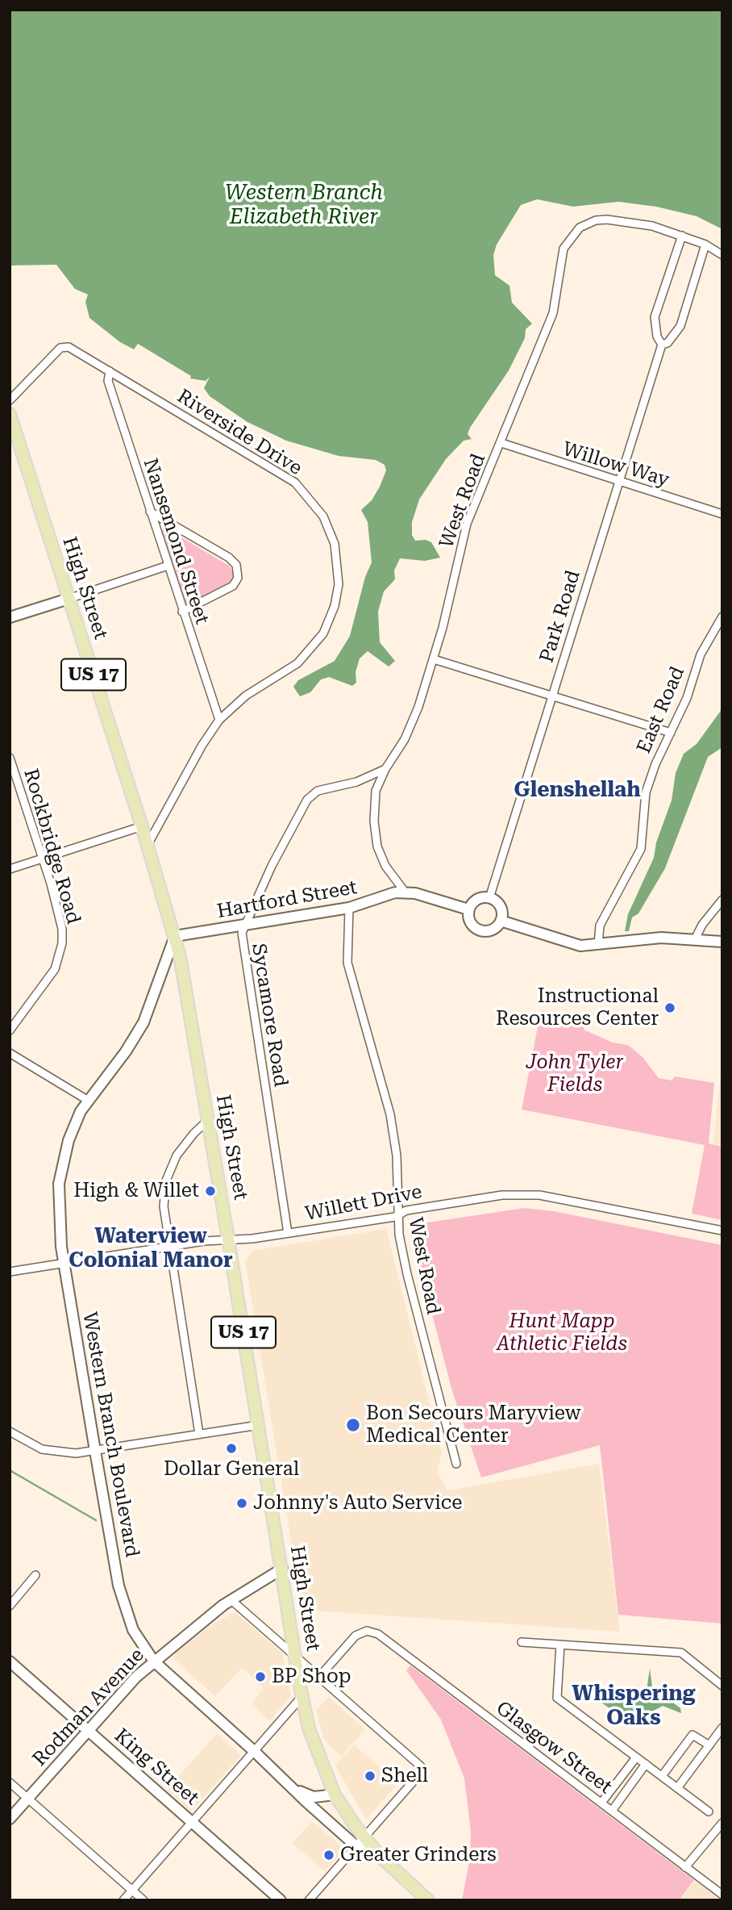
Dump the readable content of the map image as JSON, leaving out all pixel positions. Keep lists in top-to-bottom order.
{
  "streets": {
    "main road": ["High Street", "US 17"],
    "street": [
      "Riverside Drive",
      "Willow Way",
      "West Road",
      "Nansemond Street",
      "Park Road",
      "East Road",
      "Rockbridge Road",
      "Hartford Street",
      "Sycamore Road",
      "Willett Drive",
      "Western Branch Boulevard",
      "Rodman Avenue",
      "Glasgow Street",
      "King Street"
    ]
  },
  "crossings": [
    ["Riverside Drive", "Nansemond Street"],
    ["Riverside Drive", "High Street"],
    ["Willow Way", "West Road"],
    ["Willow Way", "Park Road"],
    ["West Road", "Hartford Street"],
    ["West Road", "Sycamore Road"],
    ["West Road", "Willett Drive"],
    ["High Street", "Hartford Street"],
    ["High Street", "Willett Drive"],
    ["High Street", "Western Branch Boulevard"],
    ["High Street", "Rodman Avenue"],
    ["Park Road", "Hartford Street"],
    ["Hartford Street", "Sycamore Road"],
    ["Hartford Street", "Western Branch Boulevard"],
    ["Sycamore Road", "Willett Drive"],
    ["Willett Drive", "Western Branch Boulevard"],
    ["Western Branch Boulevard", "Rodman Avenue"],
    ["Rodman Avenue", "King Street"]
  ],
  "districts": ["Glenshellah", "Waterview Colonial Manor", "Whispering Oaks"],
  "water": ["Western Branch Elizabeth River"],
  "parks": ["John Tyler Fields", "Hunt Mapp Athletic Fields"],
  "places": [
    "Instructional Resources Center",
    "High & Willet",
    "Bon Secours Maryview Medical Center",
    "Dollar General",
    "Johnny's Auto Service",
    "BP Shop",
    "Shell",
    "Greater Grinders"
  ]
}
